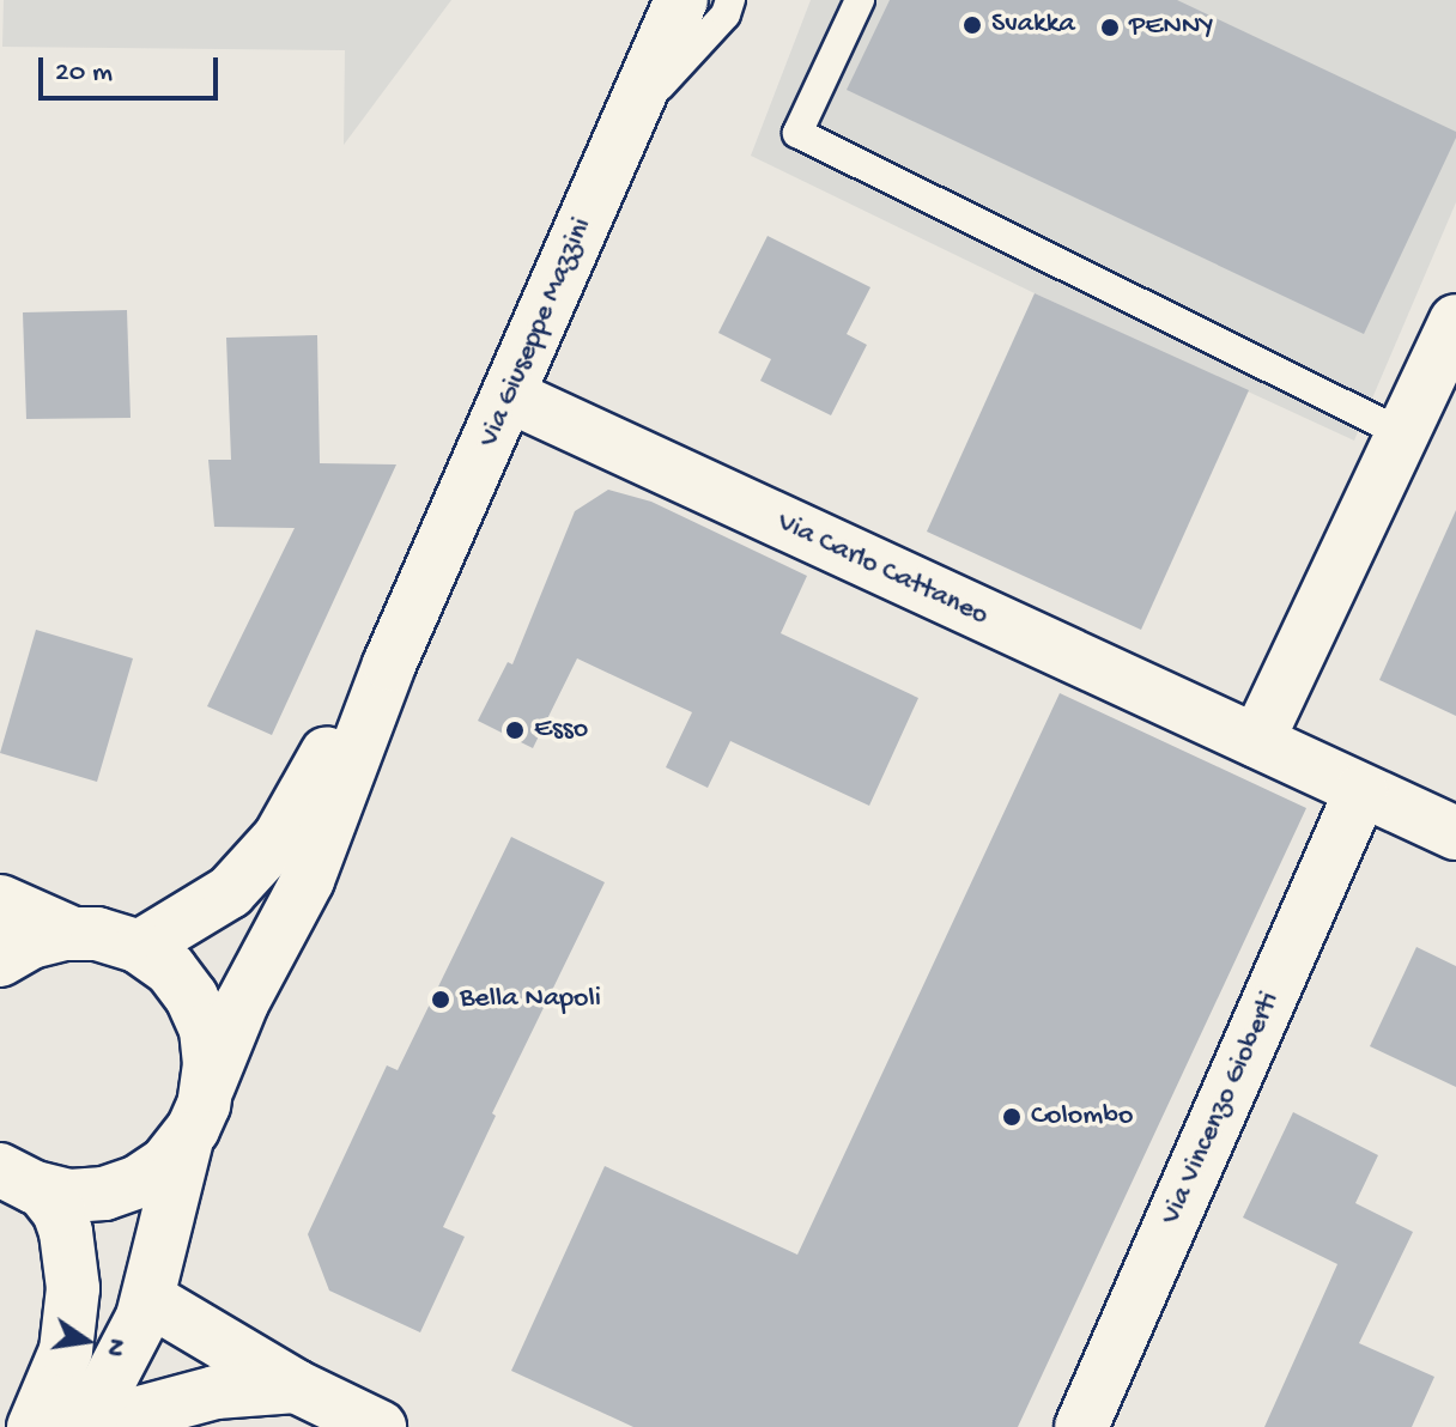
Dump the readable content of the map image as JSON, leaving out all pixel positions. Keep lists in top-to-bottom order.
{
  "streets": {
    "street": ["Via Giuseppe Mazzini", "Via Carlo Cattaneo", "Via Vincenzo Gioberti"]
  },
  "crossings": [
    ["Via Giuseppe Mazzini", "Via Carlo Cattaneo"],
    ["Via Carlo Cattaneo", "Via Vincenzo Gioberti"]
  ],
  "places": [
    "Svakka",
    "PENNY",
    "Esso",
    "Bella Napoli",
    "Colombo"
  ],
  "scale_bar": "20 m",
  "north": "right"
}
